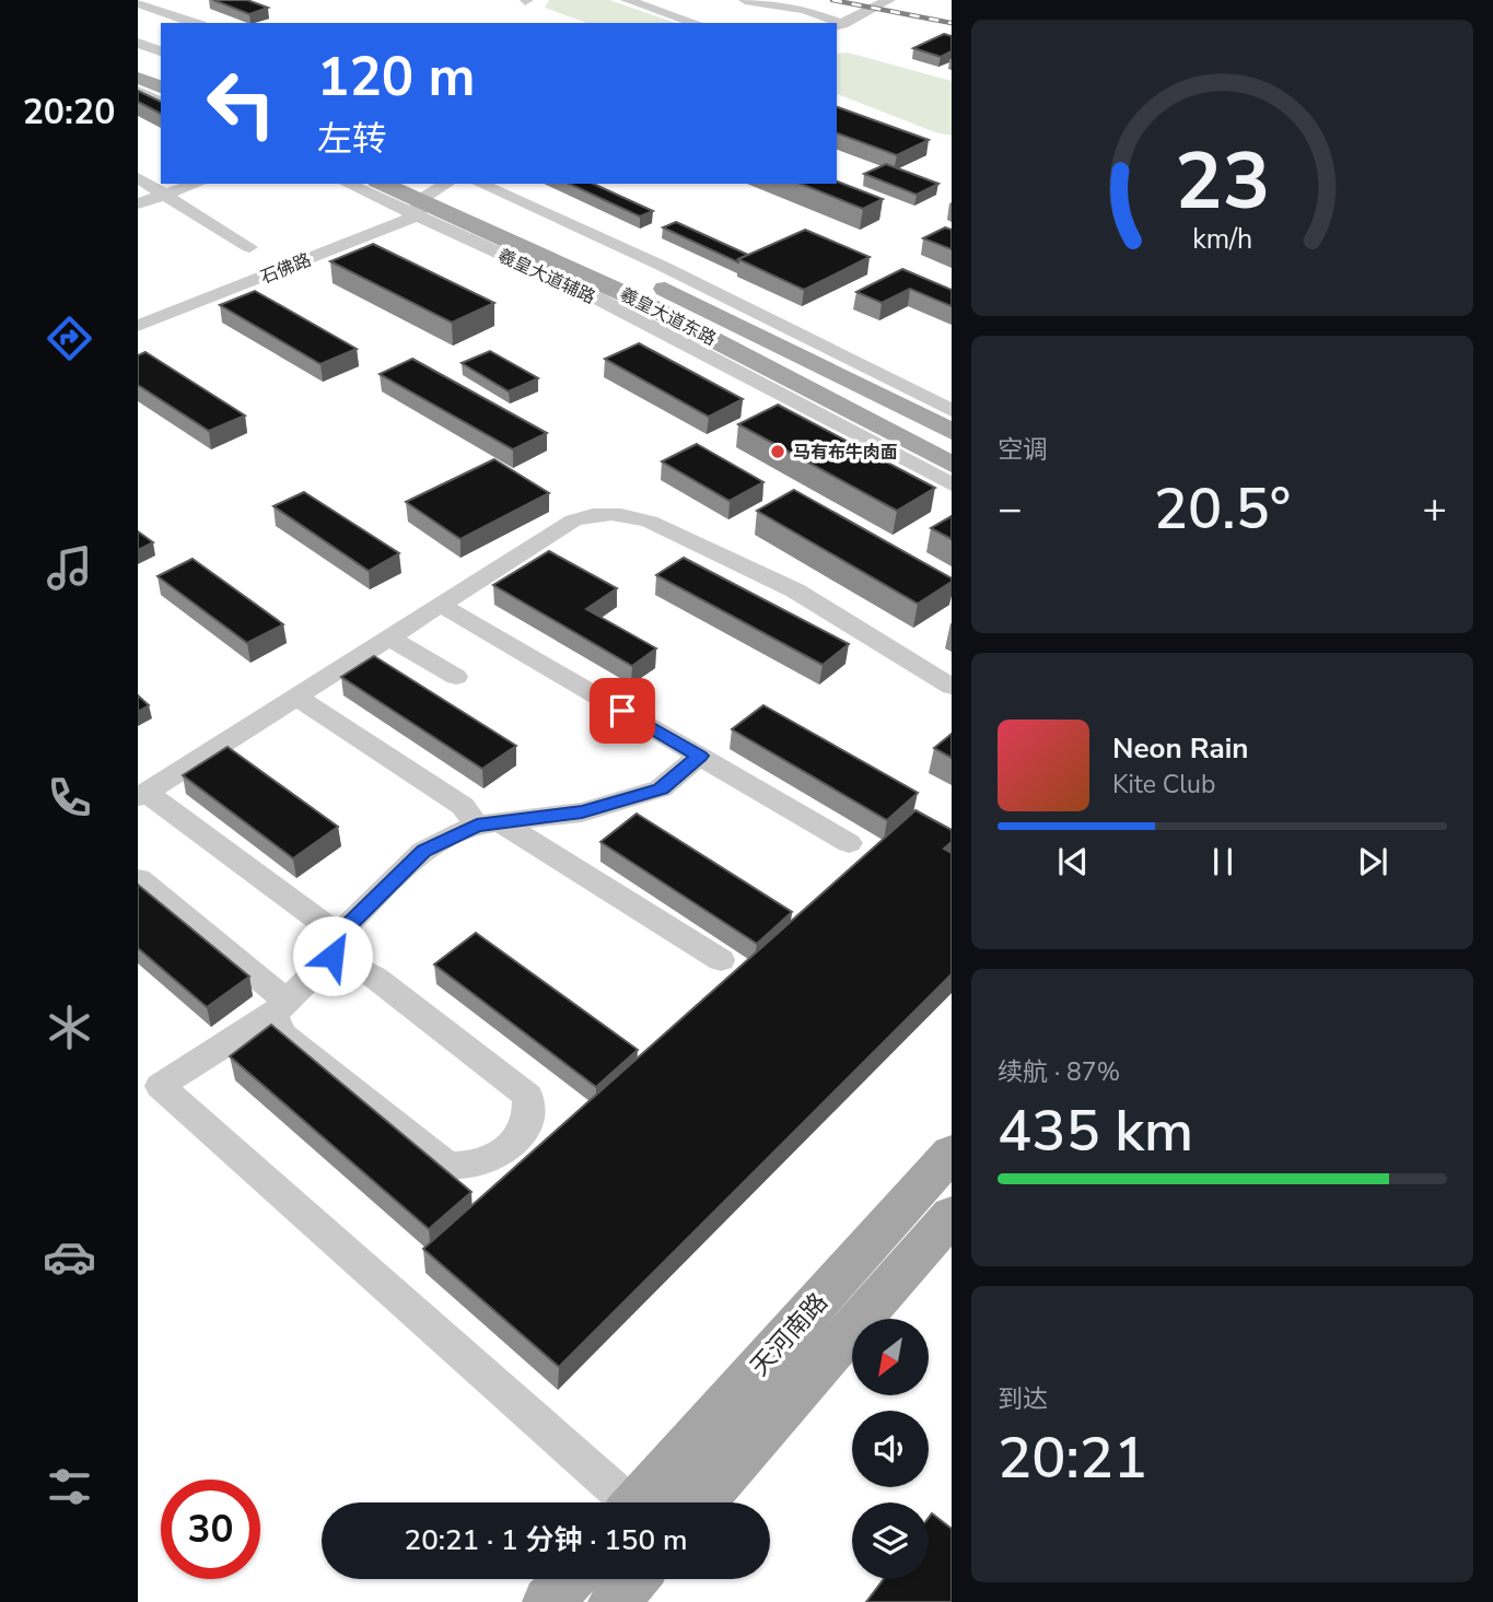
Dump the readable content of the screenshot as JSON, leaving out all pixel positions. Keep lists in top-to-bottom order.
{
  "streets": {
    "main road": ["羲皇大道东路", "天河南路"],
    "street": ["石佛路", "羲皇大道辅路"]
  },
  "crossings": [
    ["石佛路", "羲皇大道辅路"],
    ["石佛路", "羲皇大道东路"],
    ["羲皇大道辅路", "羲皇大道东路"]
  ],
  "places": ["马有布牛肉面"],
  "north": "bottom left",
  "page": {
    "tabs": "20:20",
    "turn": ["120 m", "左转"],
    "tile": [
      "空调",
      ["续航 · 87%", "435 km"],
      ["到达", "20:21"]
    ],
    "heat": ["−", "20.5°", "+"],
    "song": ["Neon Rain", "Kite Club"],
    "limit": "30",
    "trip": "20:21 · 1 分钟 · 150 m",
    "gauge": ["23", "km/h"]
  }
}
